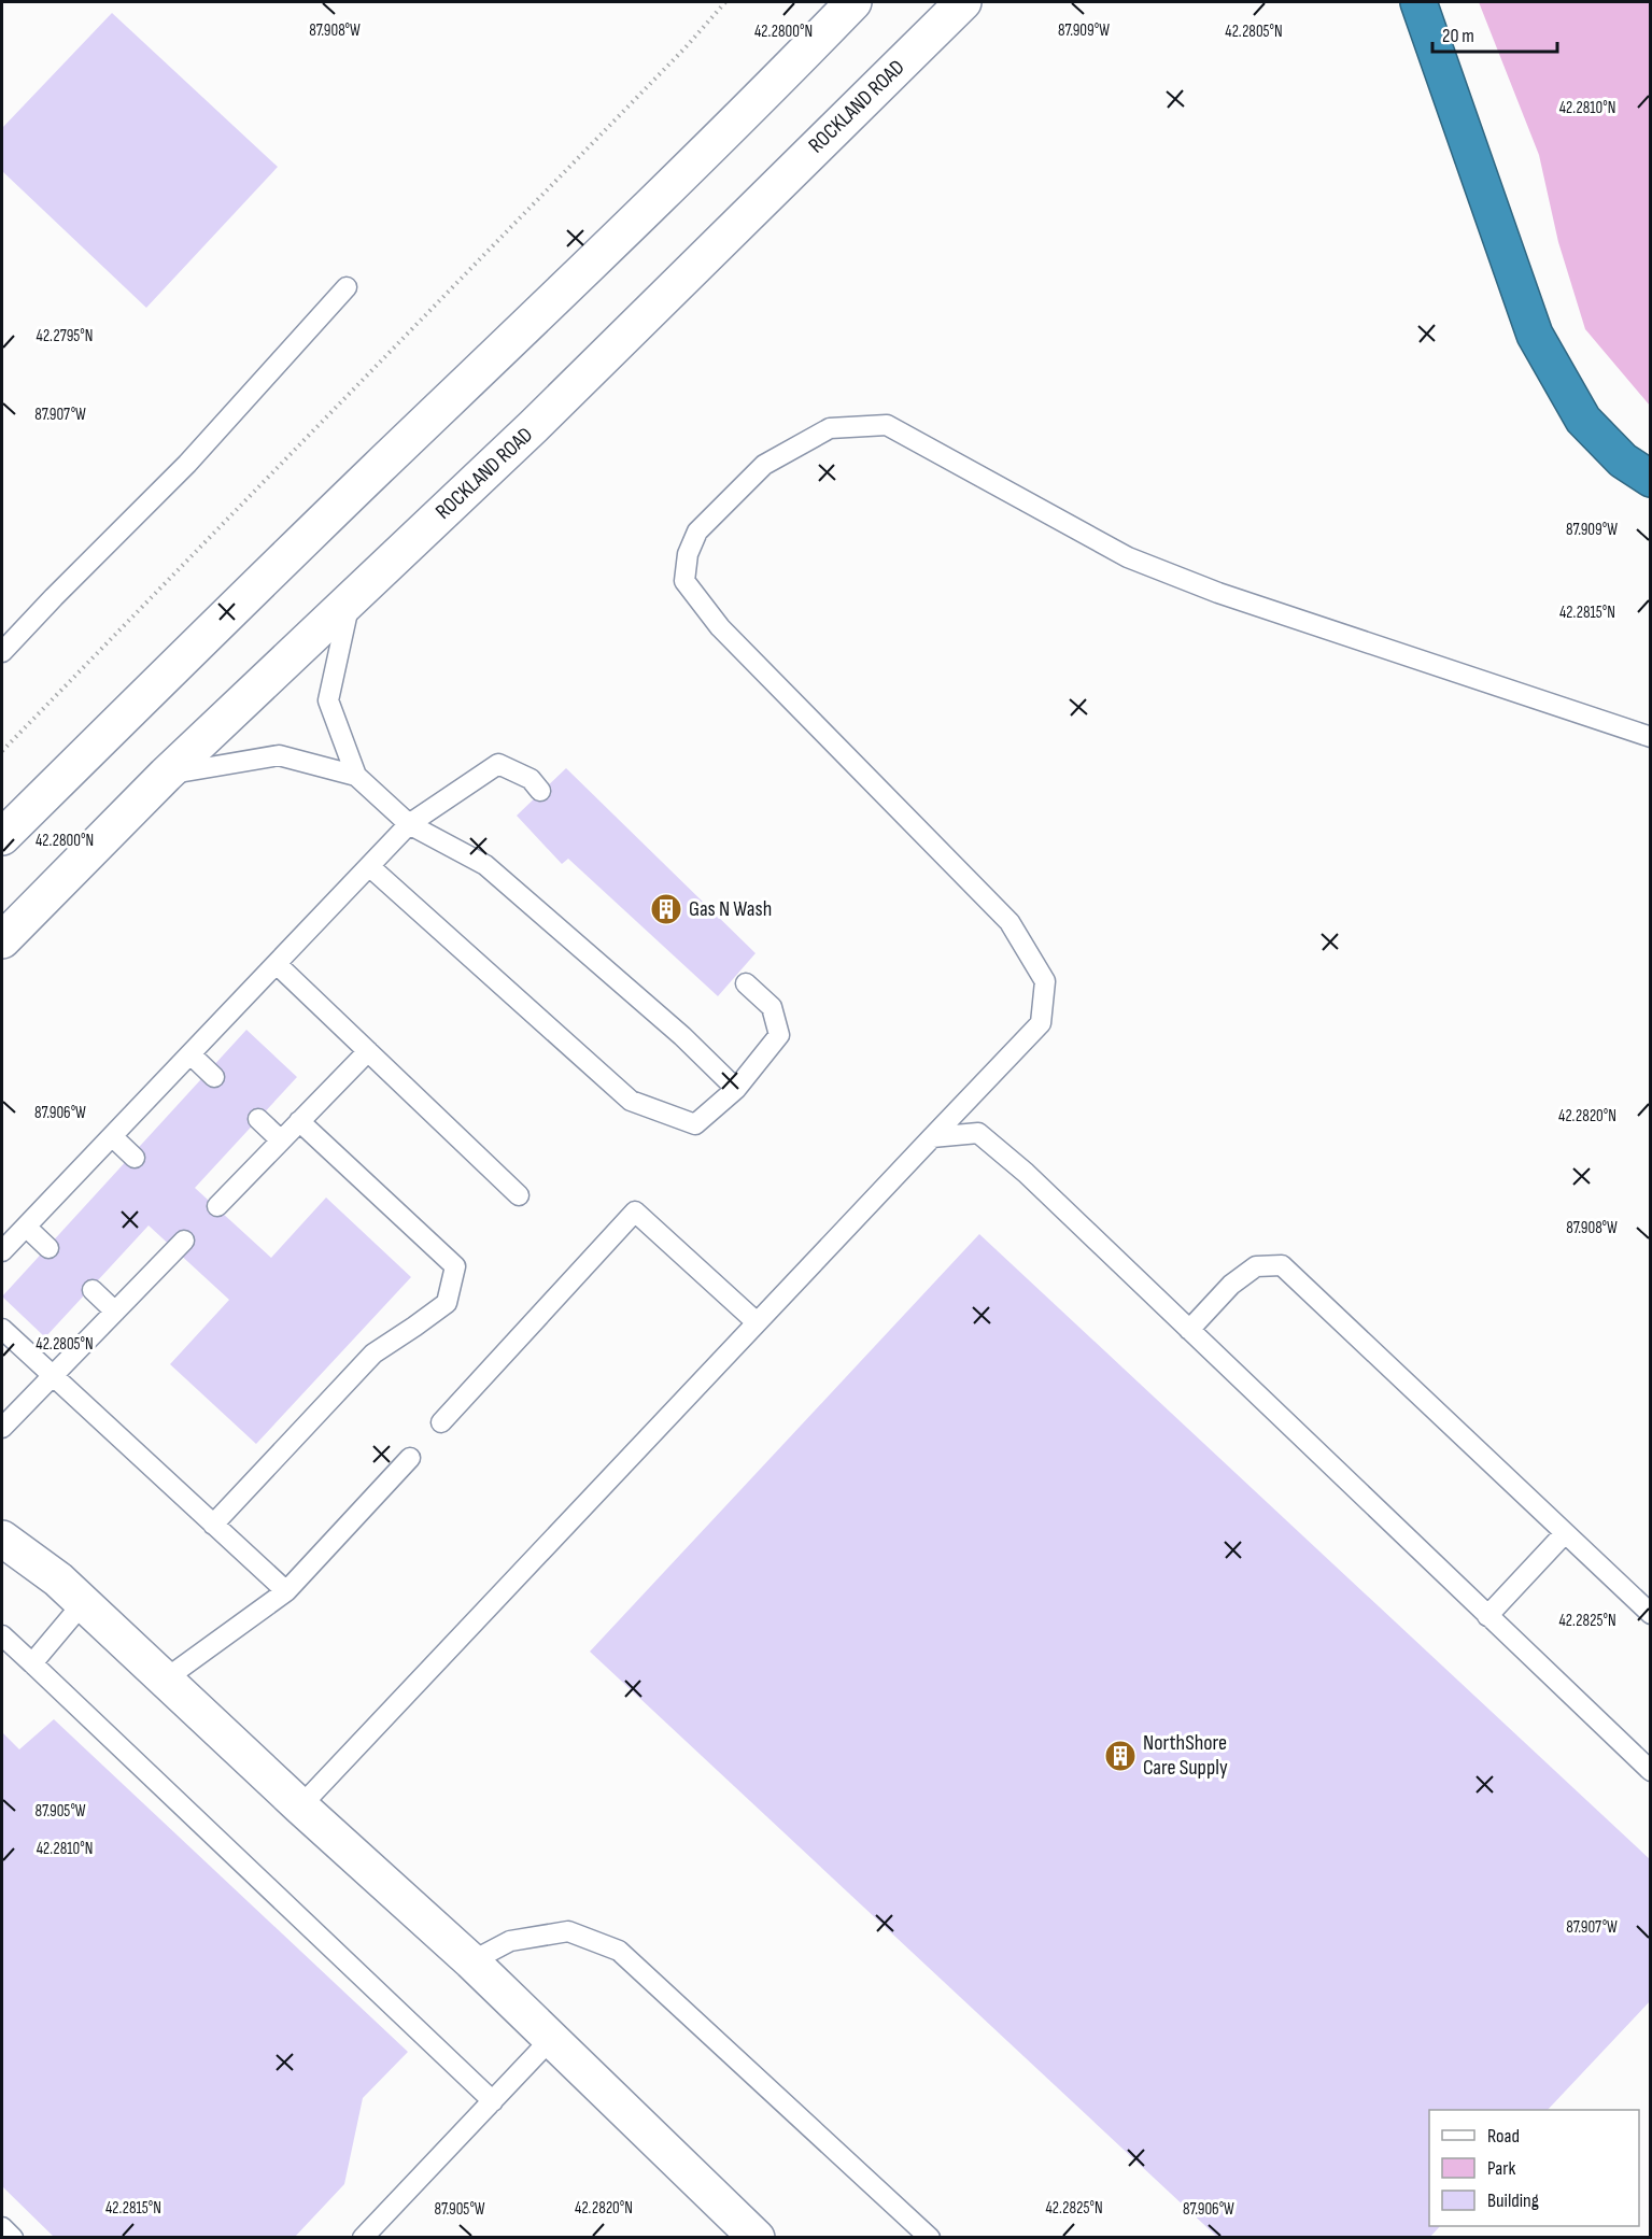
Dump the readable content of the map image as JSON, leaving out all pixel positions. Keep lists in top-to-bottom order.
{
  "streets": {
    "main road": ["ROCKLAND ROAD"]
  },
  "places": {
    "building": ["Gas N Wash", "NorthShore Care Supply"]
  },
  "legend": ["Road", "Park", "Building"],
  "scale_bar": "20 m",
  "coordinates": [
    "87.908°W",
    "87.909°W",
    "42.2800°N",
    "42.2805°N",
    "42.2810°N",
    "42.2795°N",
    "87.907°W",
    "42.2815°N",
    "87.906°W",
    "42.2820°N",
    "42.2825°N",
    "87.905°W"
  ]
}
